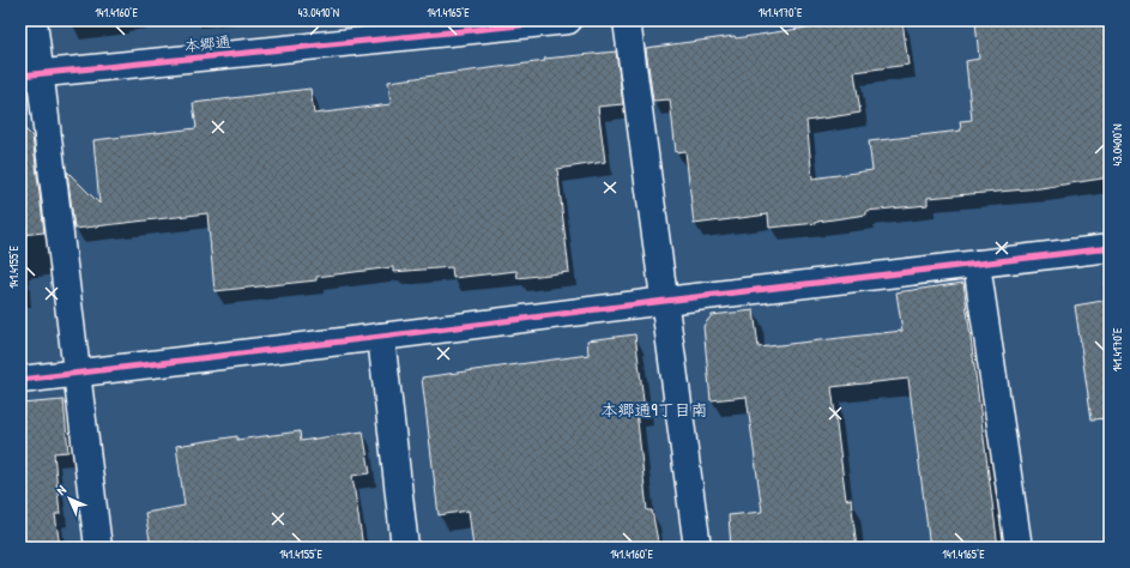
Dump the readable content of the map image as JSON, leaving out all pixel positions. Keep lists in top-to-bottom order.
{
  "streets": {
    "street": ["本郷通"]
  },
  "districts": ["本郷通9丁目南"],
  "north": "top left",
  "coordinates": [
    "141.4160°E",
    "43.0410°N",
    "141.4165°E",
    "141.4170°E",
    "43.0400°N",
    "141.4155°E"
  ]
}
